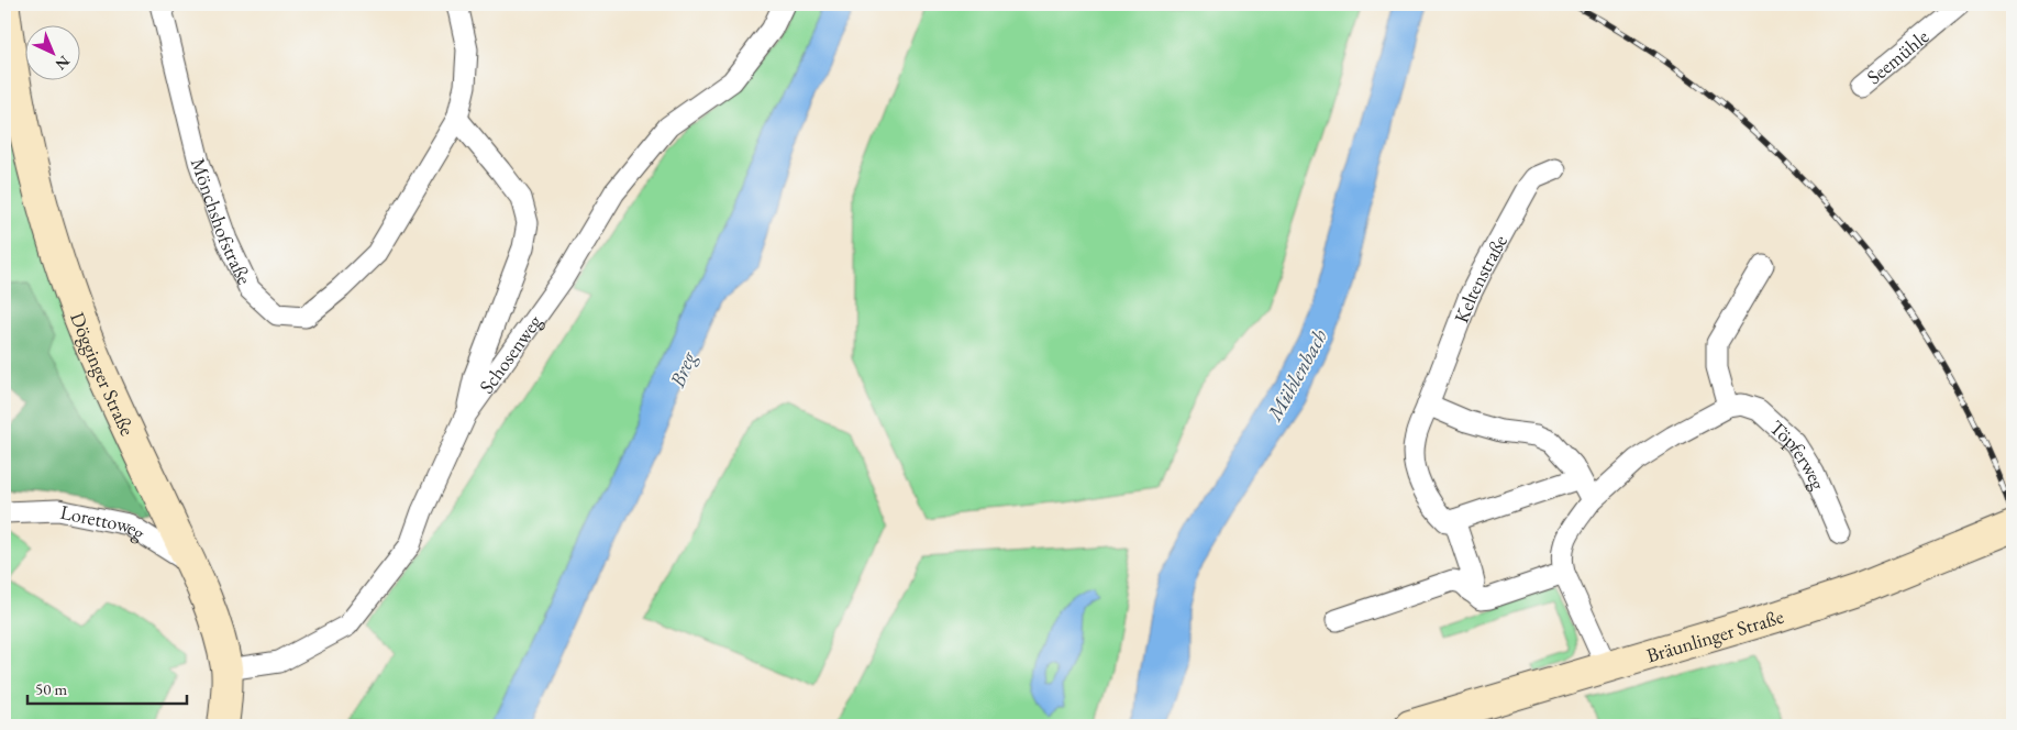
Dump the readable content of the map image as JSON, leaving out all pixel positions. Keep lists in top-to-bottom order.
{
  "streets": {
    "main road": ["Dögginger Straße", "Bräunlinger Straße"],
    "street": [
      "Seemühle",
      "Mönchshofstraße",
      "Keltenstraße",
      "Schosenweg",
      "Töpferweg",
      "Lorettoweg"
    ]
  },
  "crossings": [
    ["Schosenweg", "Dögginger Straße"],
    ["Dögginger Straße", "Lorettoweg"]
  ],
  "water": ["Breg", "Mühlenbach"],
  "scale_bar": "50 m",
  "north": "bottom right"
}
